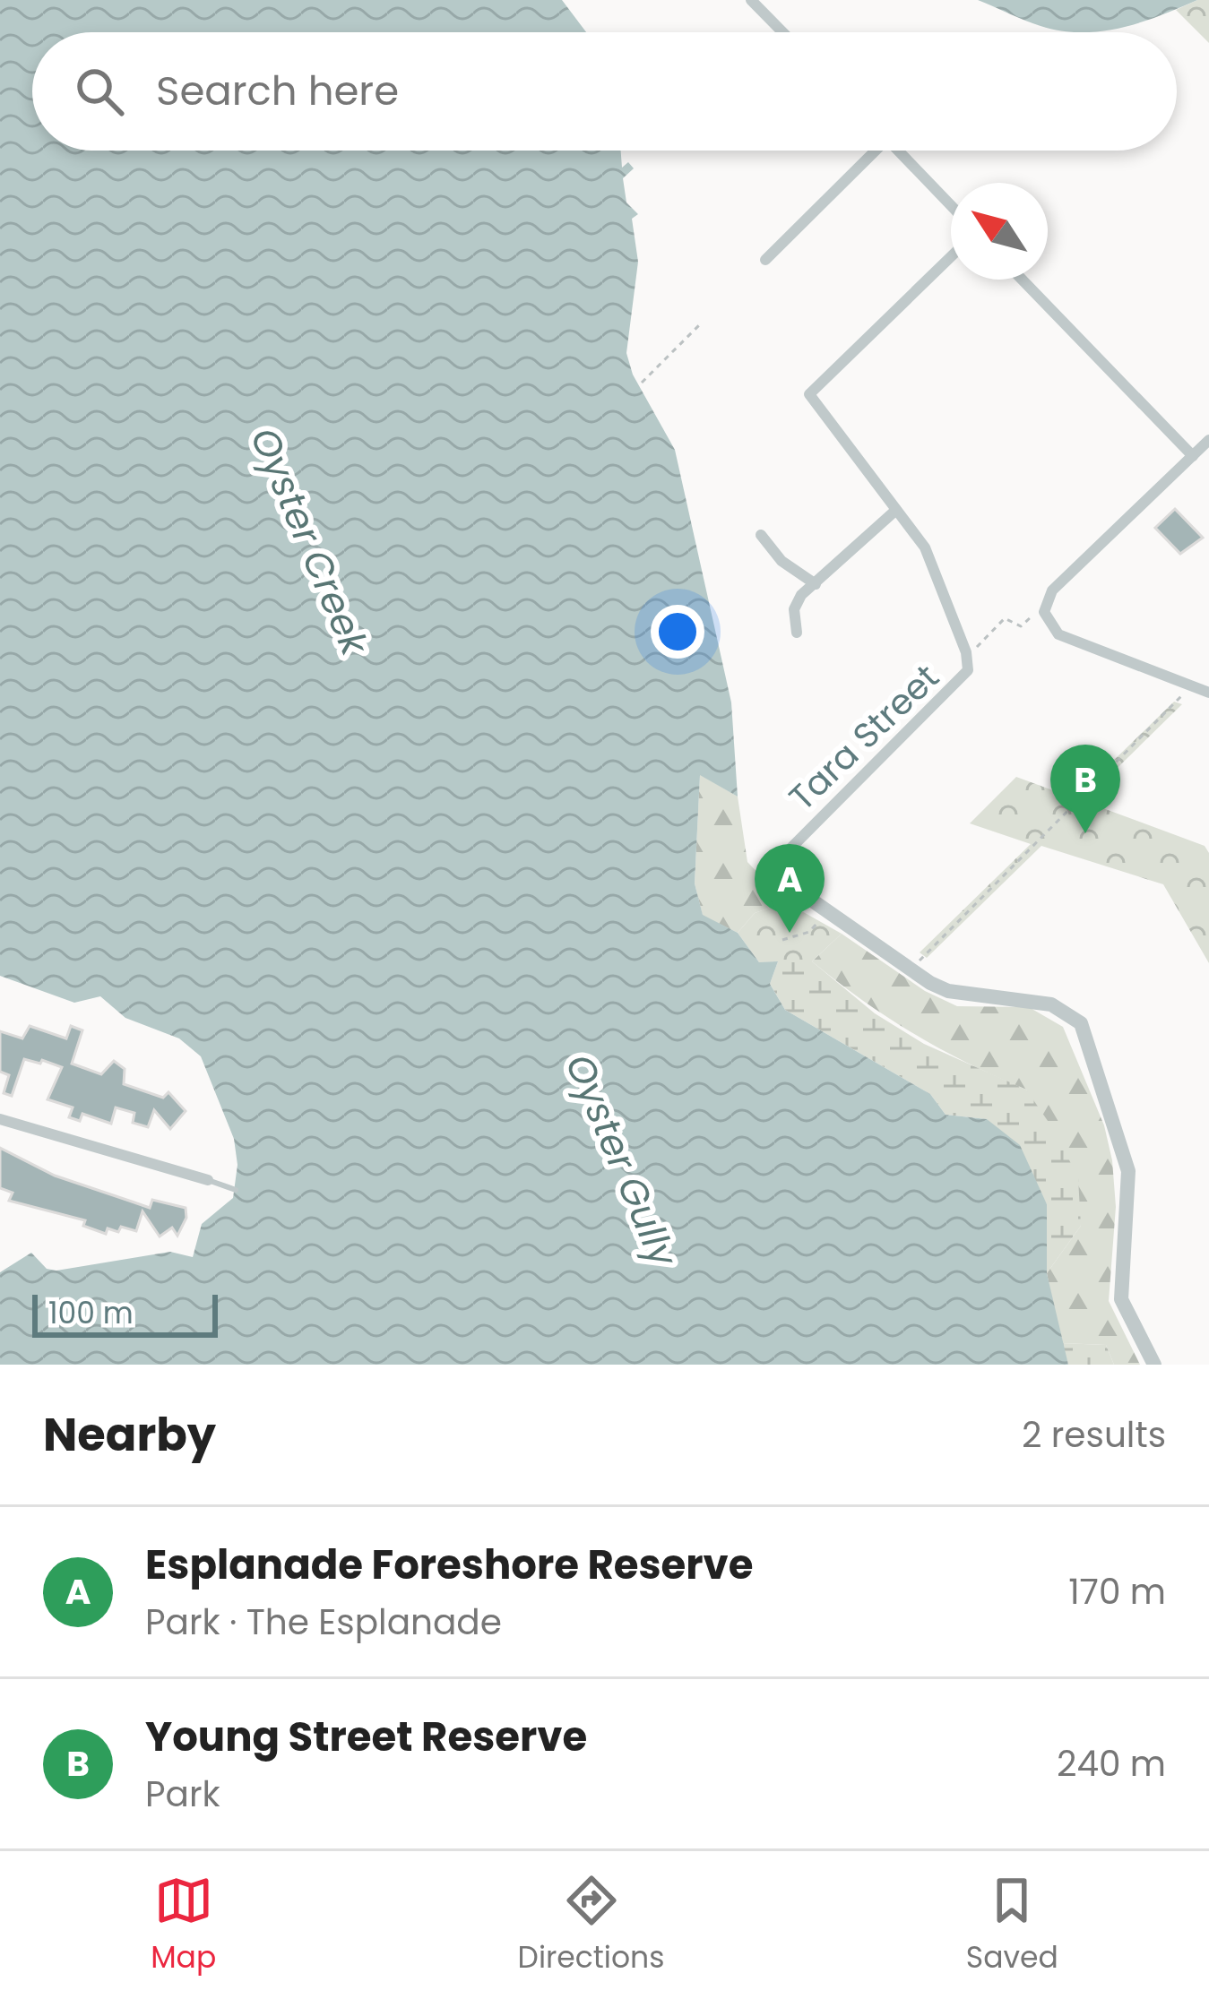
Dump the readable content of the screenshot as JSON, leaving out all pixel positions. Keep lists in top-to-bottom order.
{
  "streets": {
    "street": ["Tara Street"]
  },
  "water": ["Oyster Creek", "Oyster Gully"],
  "scale_bar": "100 m",
  "north": "top left",
  "page": {
    "search": "Search here",
    "pins": ["B", "A"],
    "scale": "100 m",
    "heading": ["Nearby", "2 results"],
    "list": [
      {
        "mark": "A",
        "name": "Esplanade Foreshore Reserve",
        "note": "Park · The Esplanade",
        "value": "170 m"
      },
      {
        "mark": "B",
        "name": "Young Street Reserve",
        "note": "Park",
        "value": "240 m"
      }
    ],
    "nav": ["Map", "Directions", "Saved"]
  }
}
